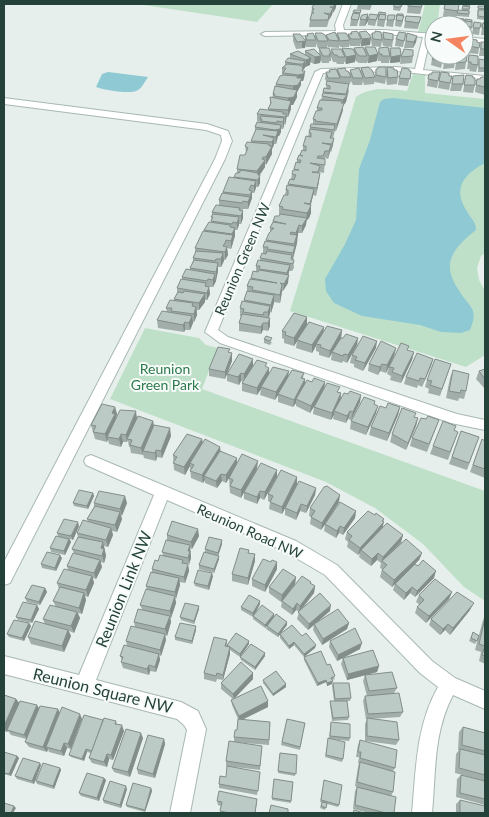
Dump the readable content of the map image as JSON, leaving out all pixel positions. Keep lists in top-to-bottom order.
{
  "streets": {
    "street": [
      "Reunion Green NW",
      "Reunion Road NW",
      "Reunion Link NW",
      "Reunion Square NW"
    ]
  },
  "crossings": [
    ["Reunion Road NW", "Reunion Link NW"],
    ["Reunion Link NW", "Reunion Square NW"]
  ],
  "parks": ["Reunion Green Park"],
  "north": "left"
}
